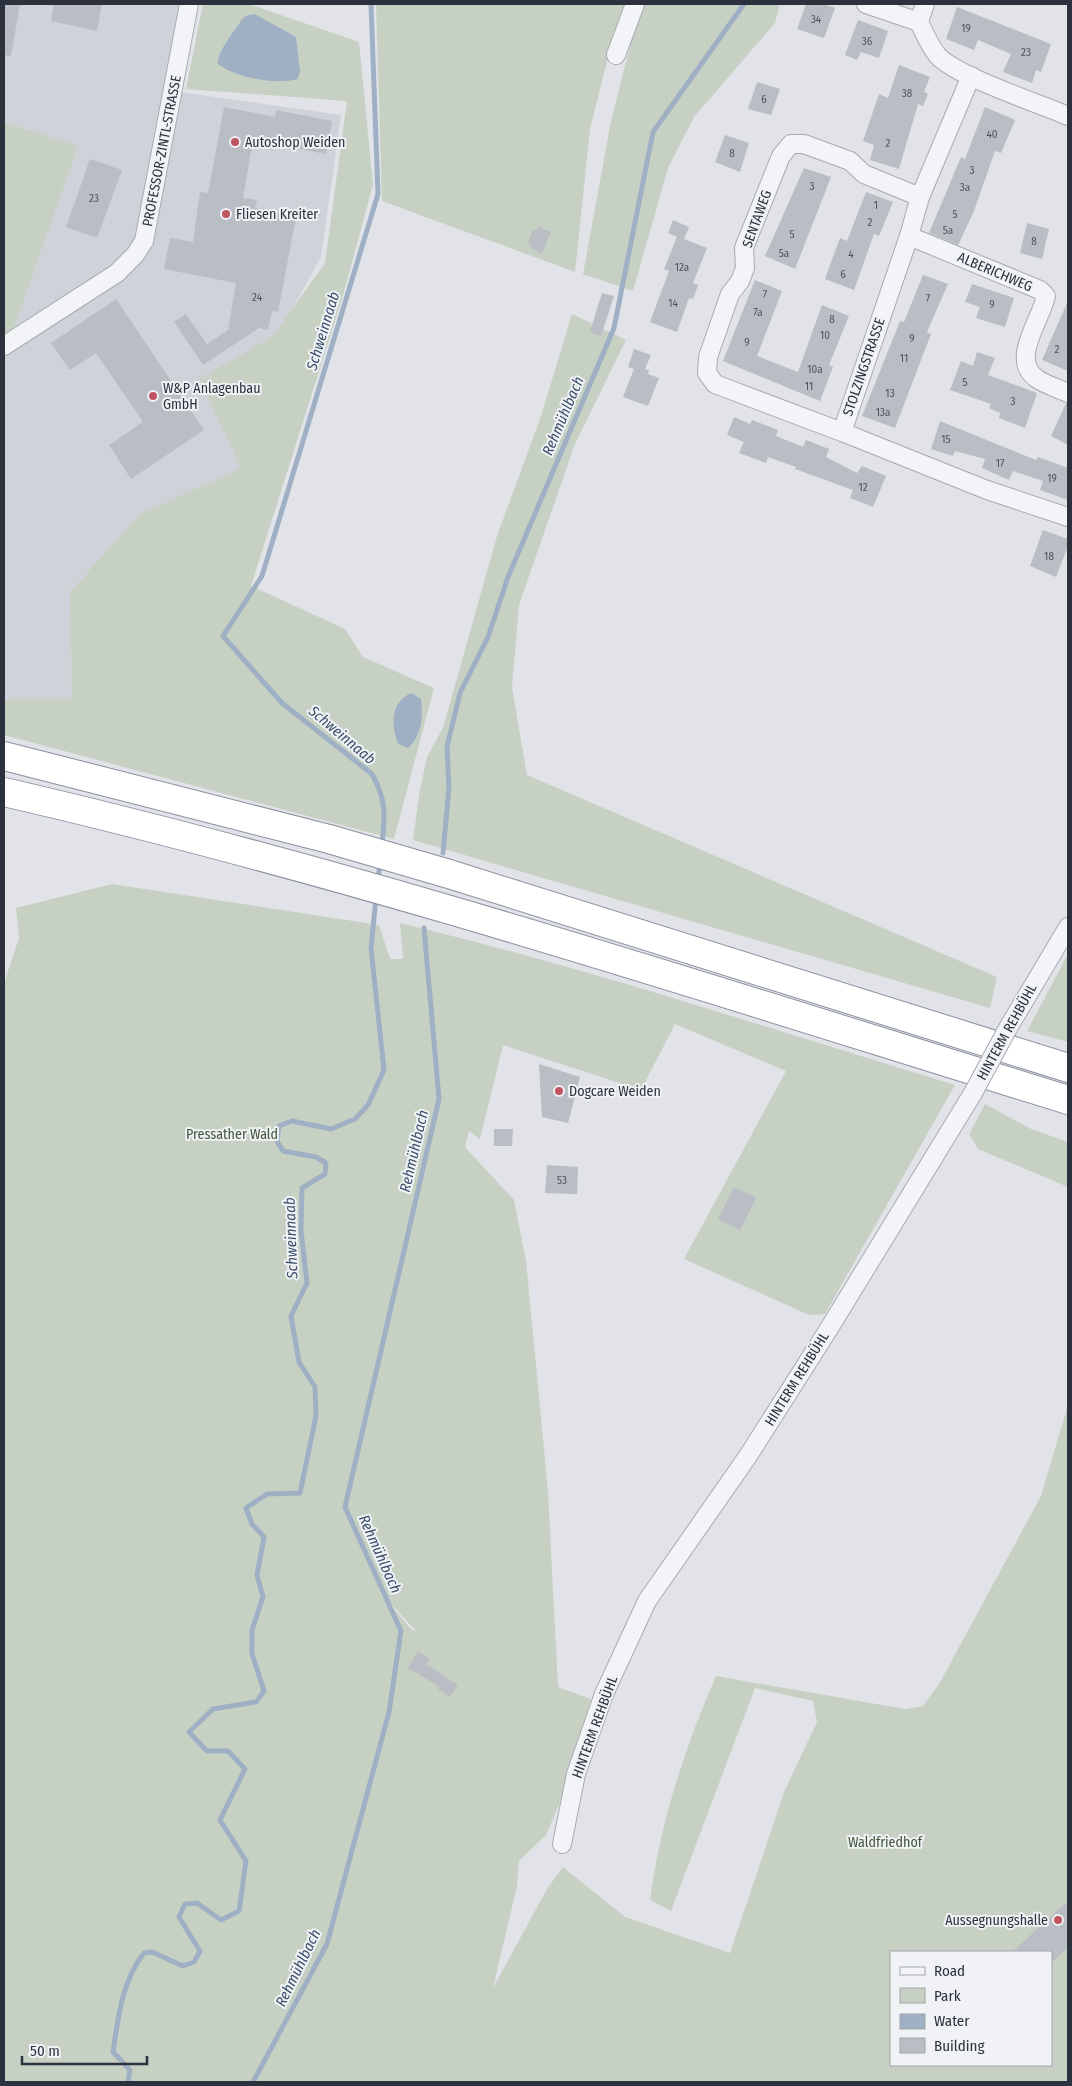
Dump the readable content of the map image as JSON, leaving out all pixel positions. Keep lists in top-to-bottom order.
{
  "streets": {
    "street": [
      "PROFESSOR-ZINTL-STRASSE",
      "SENTAWEG",
      "ALBERICHWEG",
      "STOLZINGSTRASSE",
      "HINTERM REHBÜHL"
    ]
  },
  "crossings": [
    ["SENTAWEG", "STOLZINGSTRASSE"],
    ["ALBERICHWEG", "STOLZINGSTRASSE"]
  ],
  "water": ["Schweinnaab", "Rehmühlbach"],
  "parks": ["Pressather Wald", "Waldfriedhof"],
  "places": [
    "Autoshop Weiden",
    "Fliesen Kreiter",
    "W&P Anlagenbau GmbH",
    "Dogcare Weiden",
    "Aussegnungshalle"
  ],
  "house_numbers": [
    "34",
    "19",
    "36",
    "23",
    "38",
    "6",
    "40",
    "2",
    "8",
    "3",
    "3",
    "3a",
    "23",
    "1",
    "5",
    "2",
    "5a",
    "5",
    "8",
    "5a",
    "4",
    "12a",
    "6",
    "7",
    "24",
    "7",
    "14",
    "9",
    "7a",
    "8",
    "10",
    "9",
    "9",
    "2",
    "11",
    "10a",
    "5",
    "11",
    "13",
    "3",
    "13a",
    "15",
    "17",
    "19",
    "12",
    "18",
    "53"
  ],
  "legend": [
    "Road",
    "Park",
    "Water",
    "Building"
  ],
  "scale_bar": "50 m"
}
